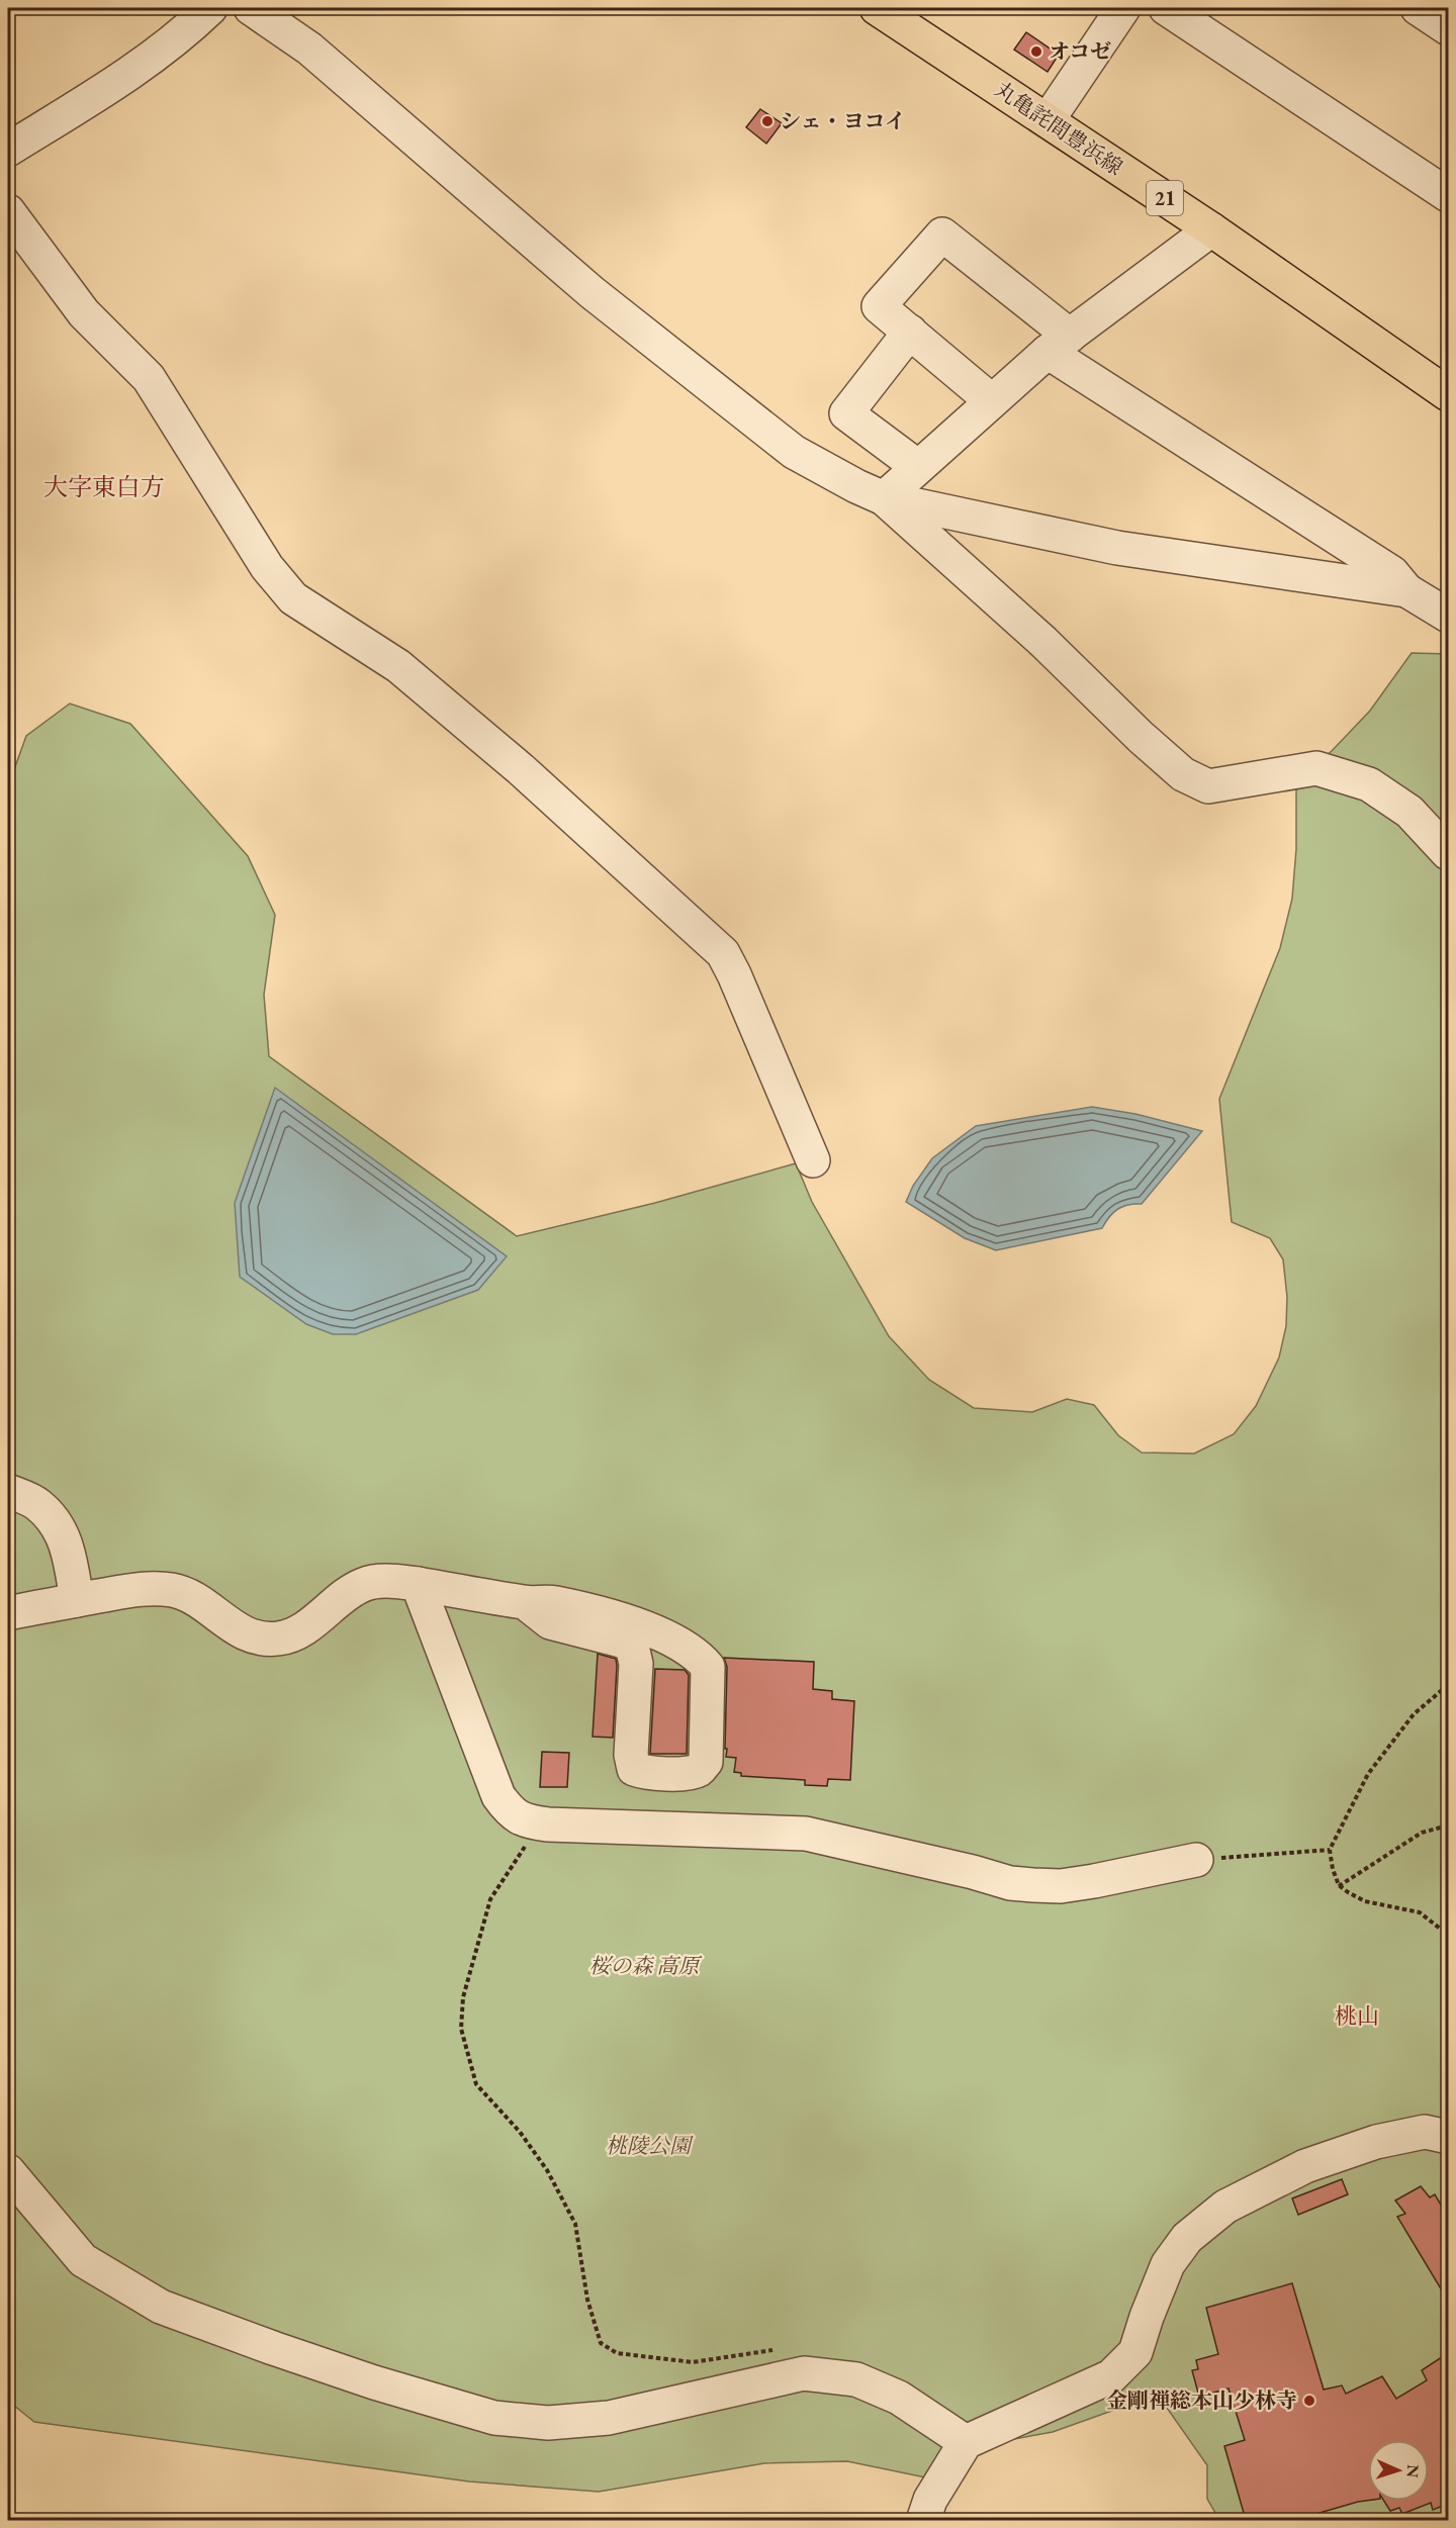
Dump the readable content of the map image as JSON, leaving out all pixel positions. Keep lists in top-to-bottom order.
{
  "streets": {
    "main road": ["丸亀詫間豊浜線", "21"]
  },
  "districts": ["大字東白方", "桃山"],
  "parks": ["桜の森 高原", "桃陵公園"],
  "places": ["オコゼ", "シェ・ヨコイ", "金剛禅総本山少林寺"],
  "north": "right"
}
